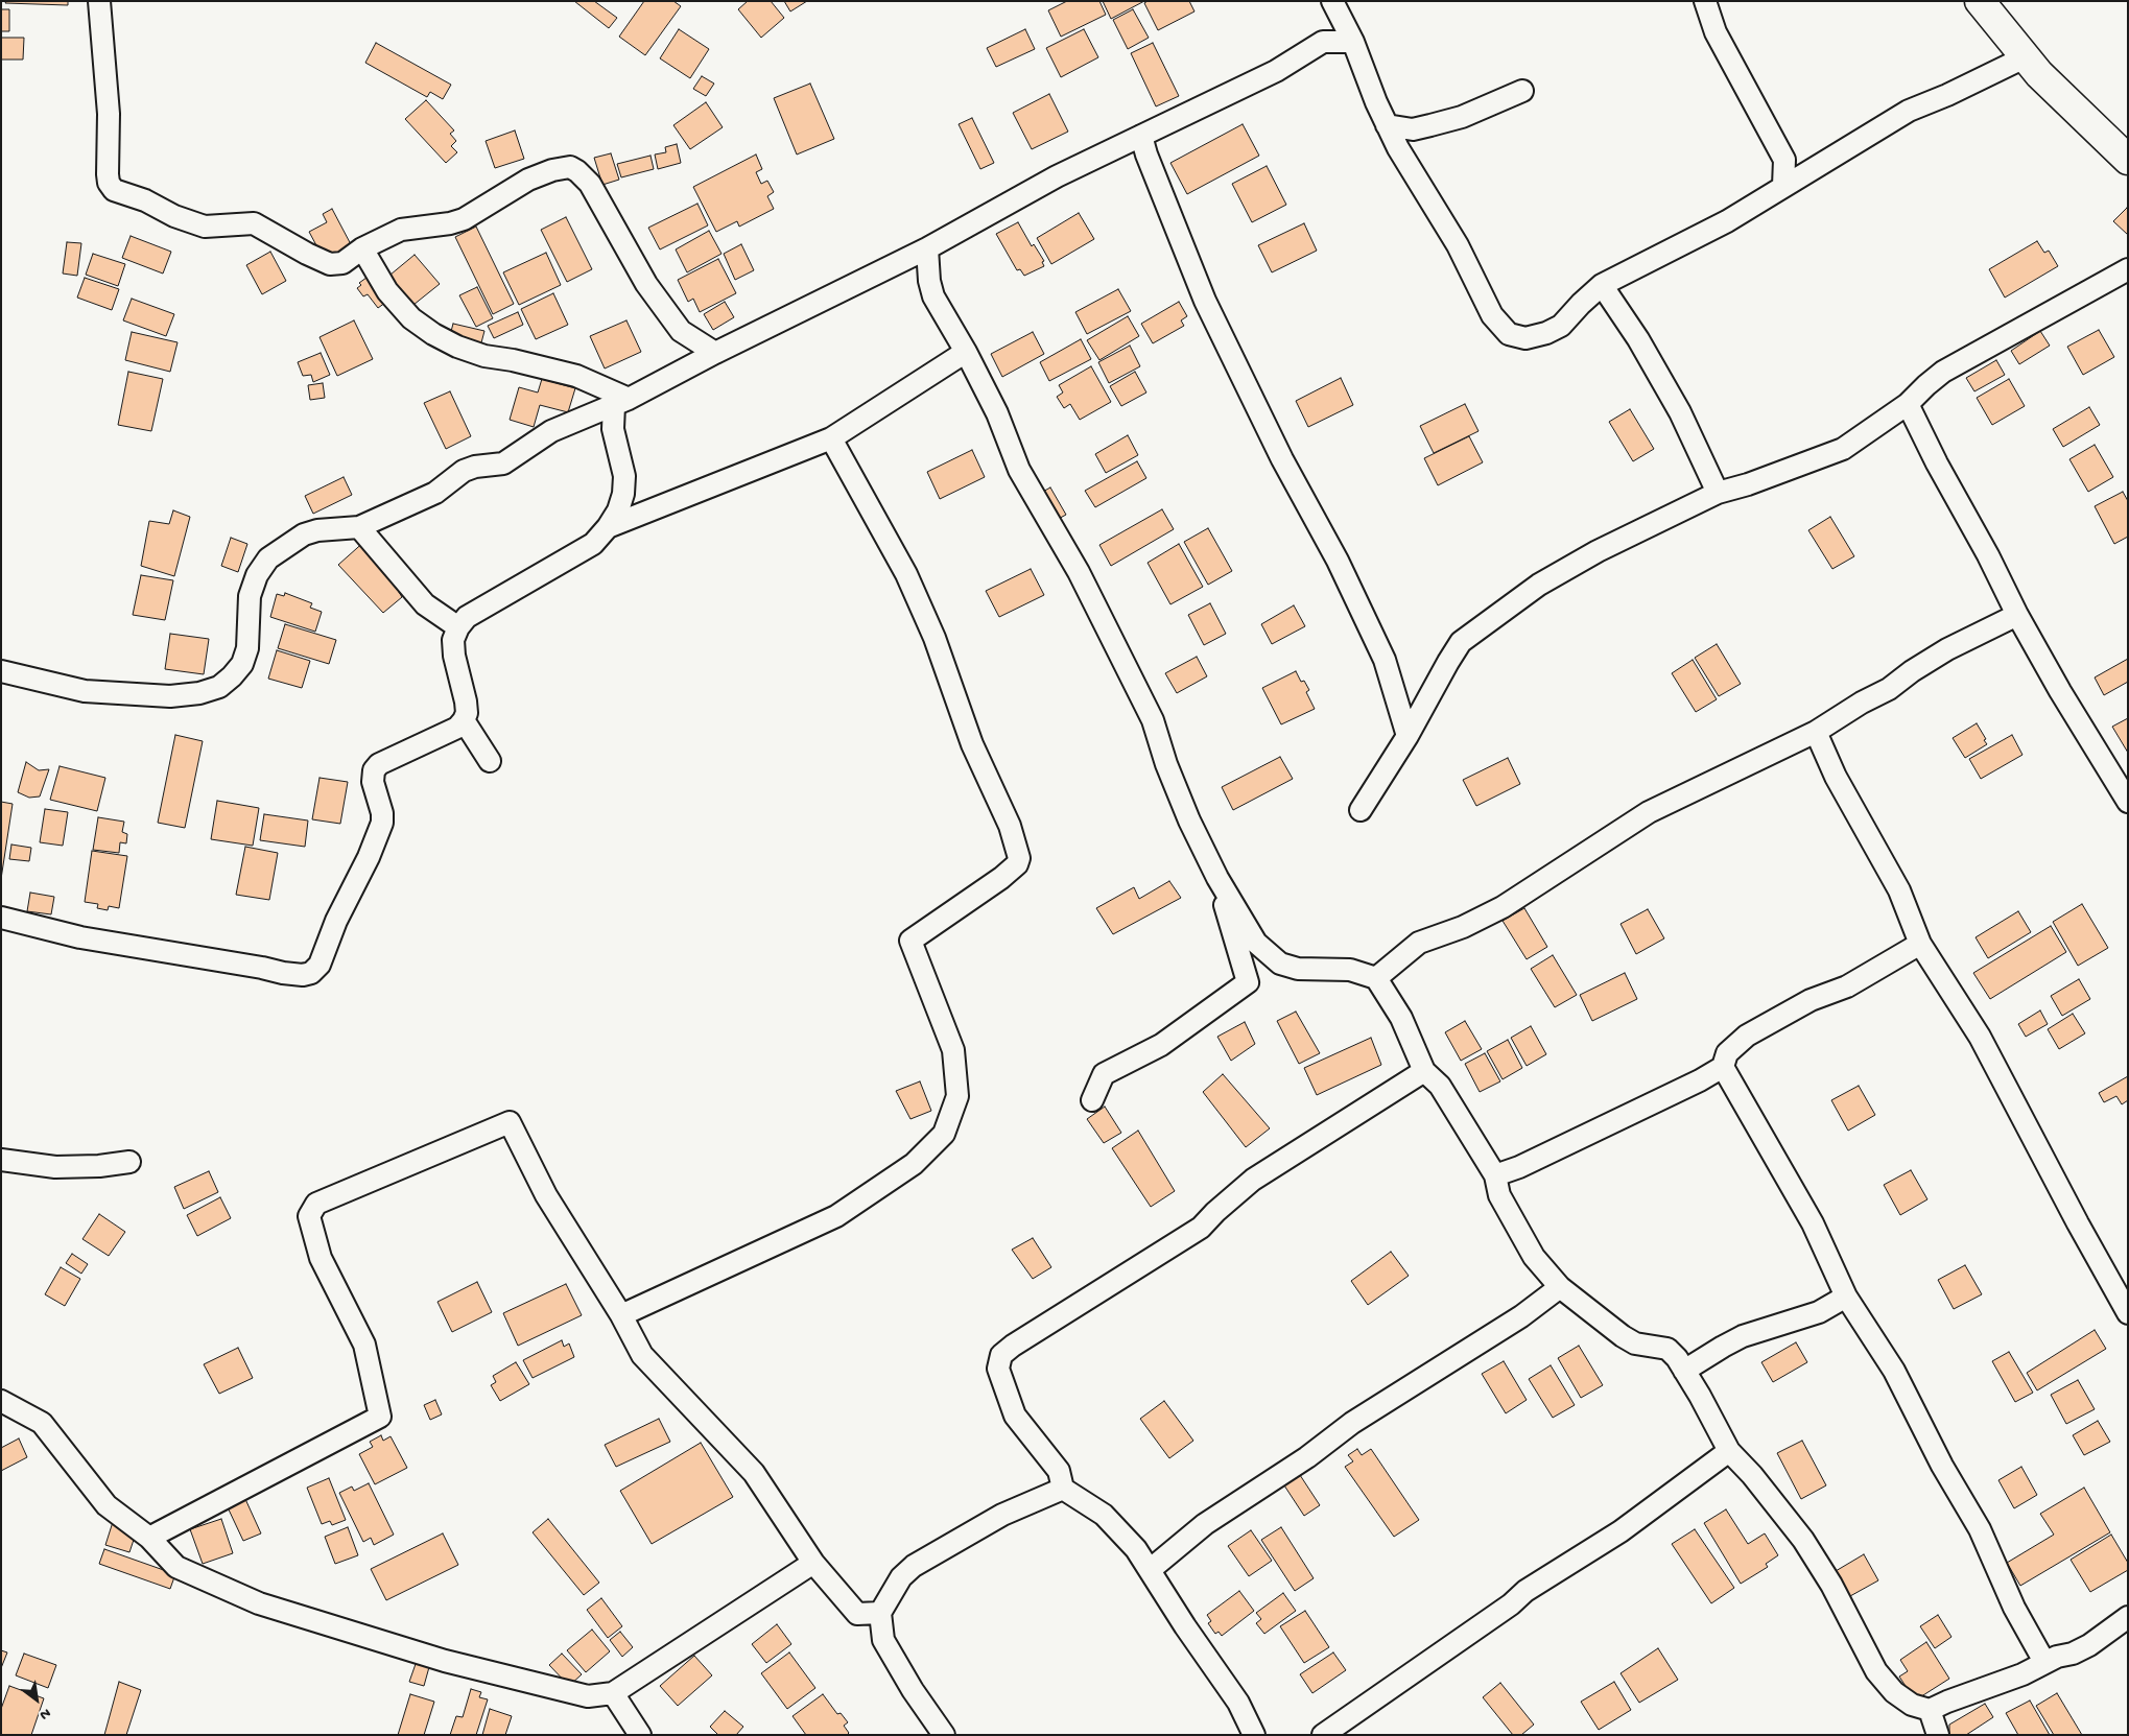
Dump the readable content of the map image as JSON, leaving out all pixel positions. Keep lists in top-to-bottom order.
{
  "north": "bottom right"
}
